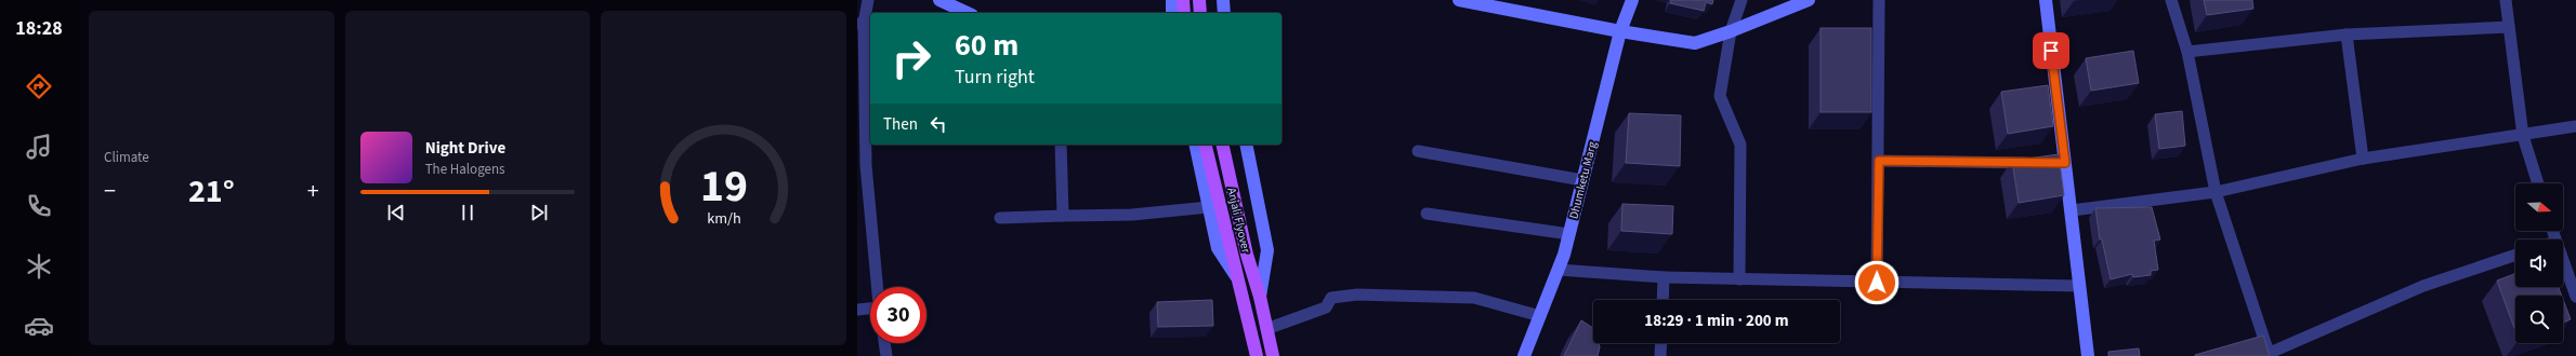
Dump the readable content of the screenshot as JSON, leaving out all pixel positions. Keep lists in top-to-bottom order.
{
  "streets": {
    "main road": ["Anjali Flyover"],
    "street": ["Dhumketu Marg"]
  },
  "north": "right",
  "page": {
    "tabs": "18:28",
    "tile": "Climate",
    "turn": ["60 m", "Turn right"],
    "then": "Then",
    "song": ["Night Drive", "The Halogens"],
    "heat": ["−", "21°", "+"],
    "limit": "30",
    "trip": "18:29 · 1 min · 200 m",
    "gauge": ["19", "km/h"]
  }
}
